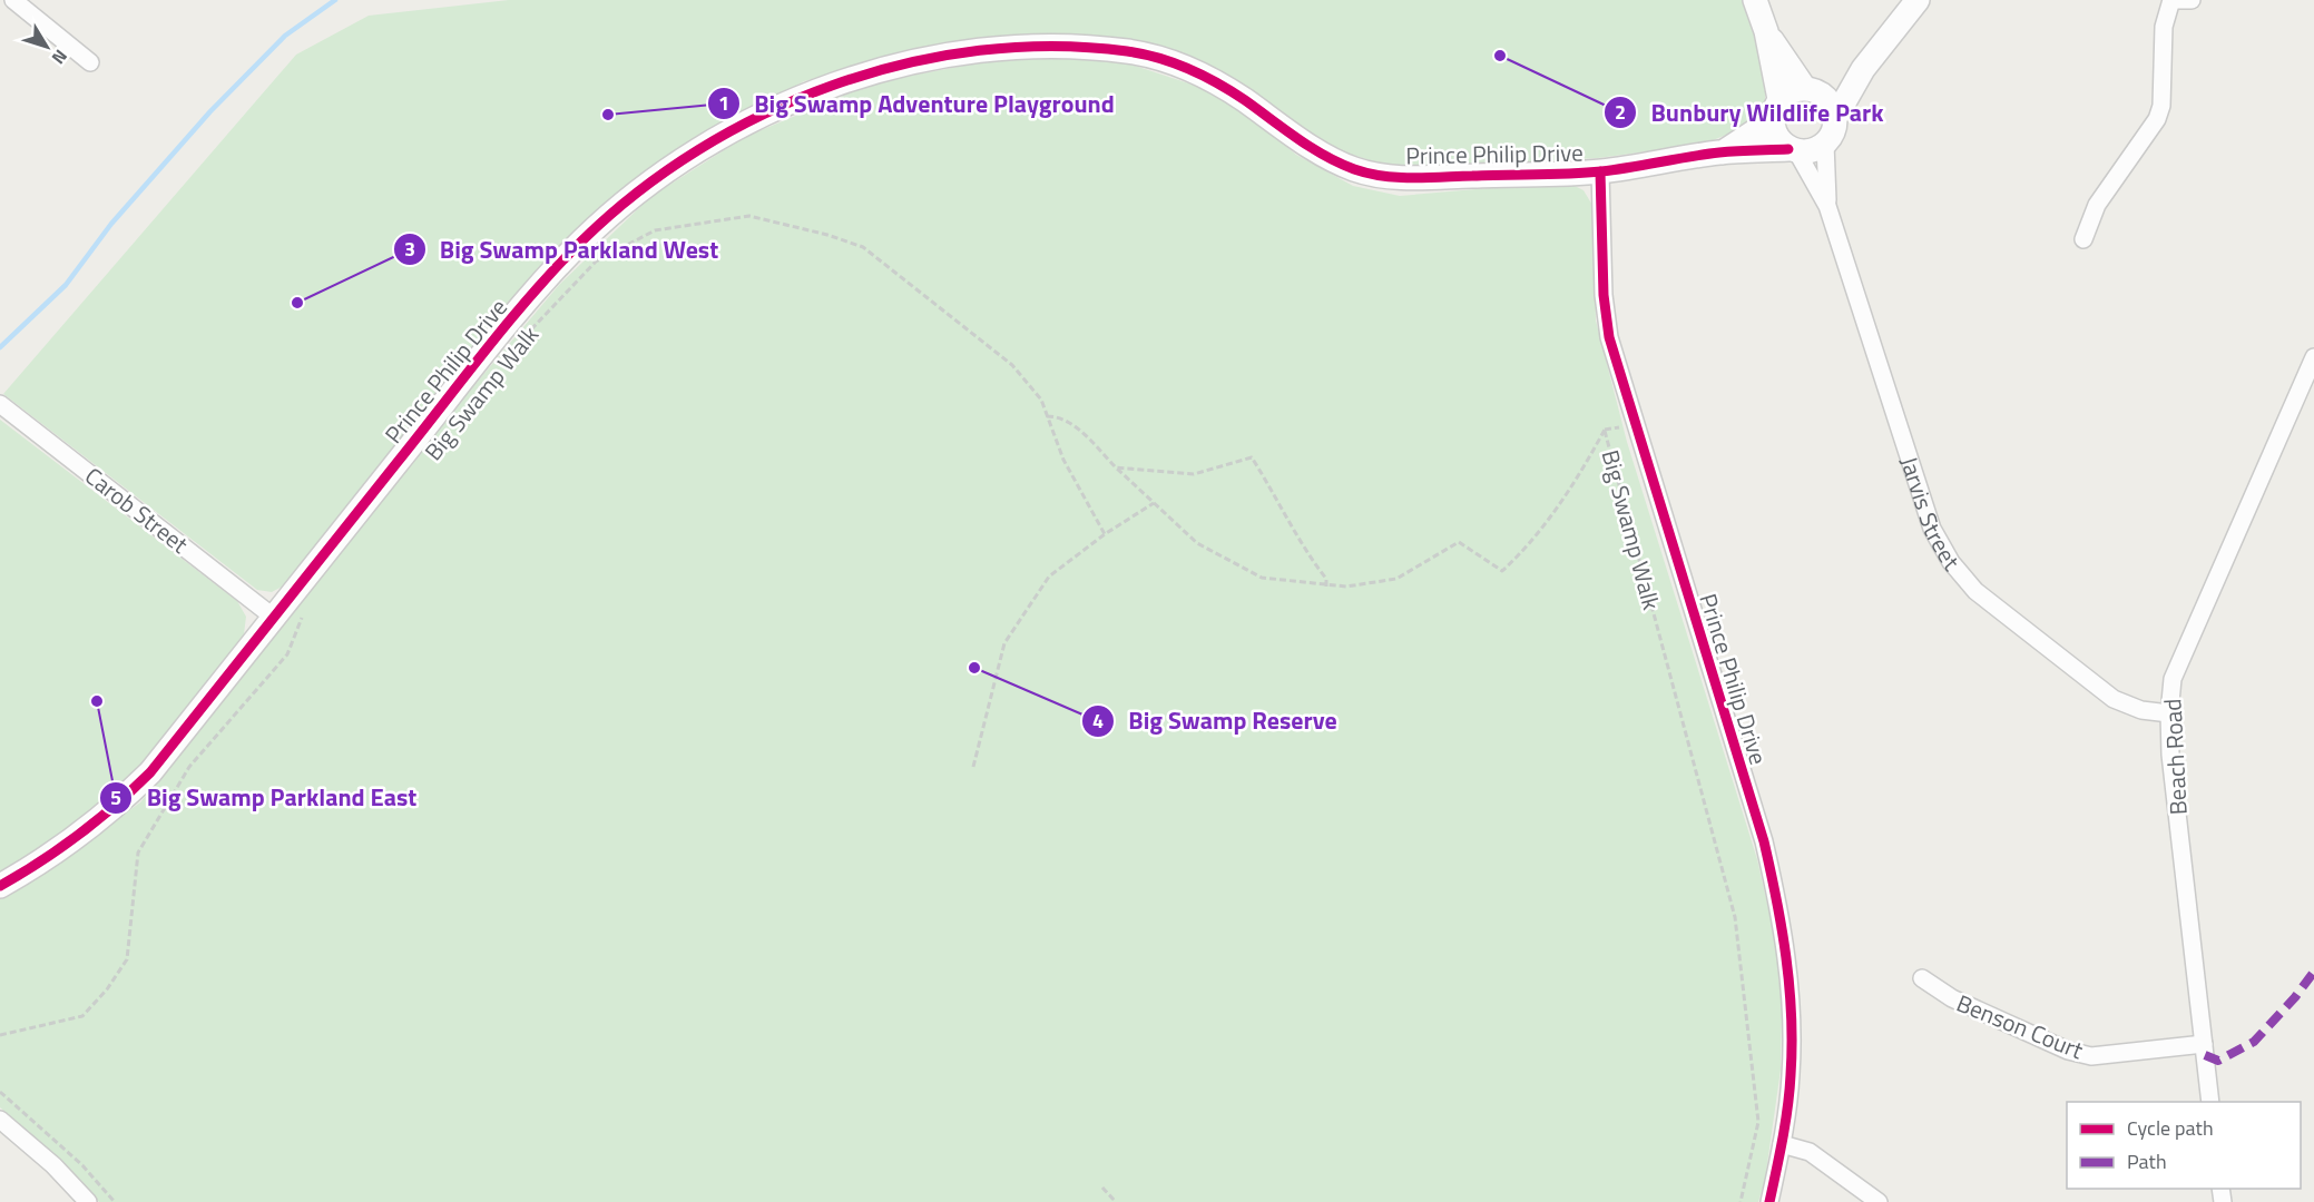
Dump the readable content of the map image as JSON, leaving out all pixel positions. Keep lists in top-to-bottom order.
{
  "streets": {
    "street": [
      "Prince Philip Drive",
      "Carob Street",
      "Jarvis Street",
      "Beach Road",
      "Benson Court"
    ],
    "cycle path": ["Big Swamp Walk"]
  },
  "crossings": [
    ["Prince Philip Drive", "Carob Street"],
    ["Prince Philip Drive", "Jarvis Street"],
    ["Jarvis Street", "Beach Road"],
    ["Beach Road", "Benson Court"]
  ],
  "places": [
    "Bunbury Wildlife Park",
    "Big Swamp Adventure Playground",
    "Big Swamp Parkland West",
    "Big Swamp Reserve",
    "Big Swamp Parkland East"
  ],
  "legend": ["Cycle path", "Path"],
  "north": "bottom right"
}
